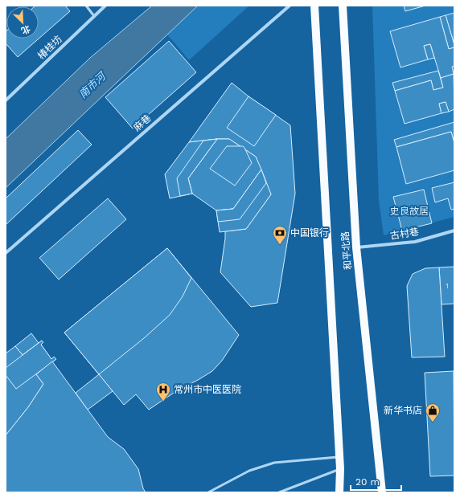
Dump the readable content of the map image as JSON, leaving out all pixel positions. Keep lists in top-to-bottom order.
{
  "streets": {
    "main road": ["和平北路"],
    "street": ["椿桂坊", "麻巷", "古村巷"]
  },
  "crossings": [
    ["古村巷", "和平北路"]
  ],
  "water": ["南市河"],
  "parks": ["史良故居"],
  "places": {
    "bank": ["中国银行"],
    "hospital": ["常州市中医医院"],
    "shop": ["新华书店"]
  },
  "house_numbers": ["1"],
  "scale_bar": "20 m",
  "north": "bottom right"
}
